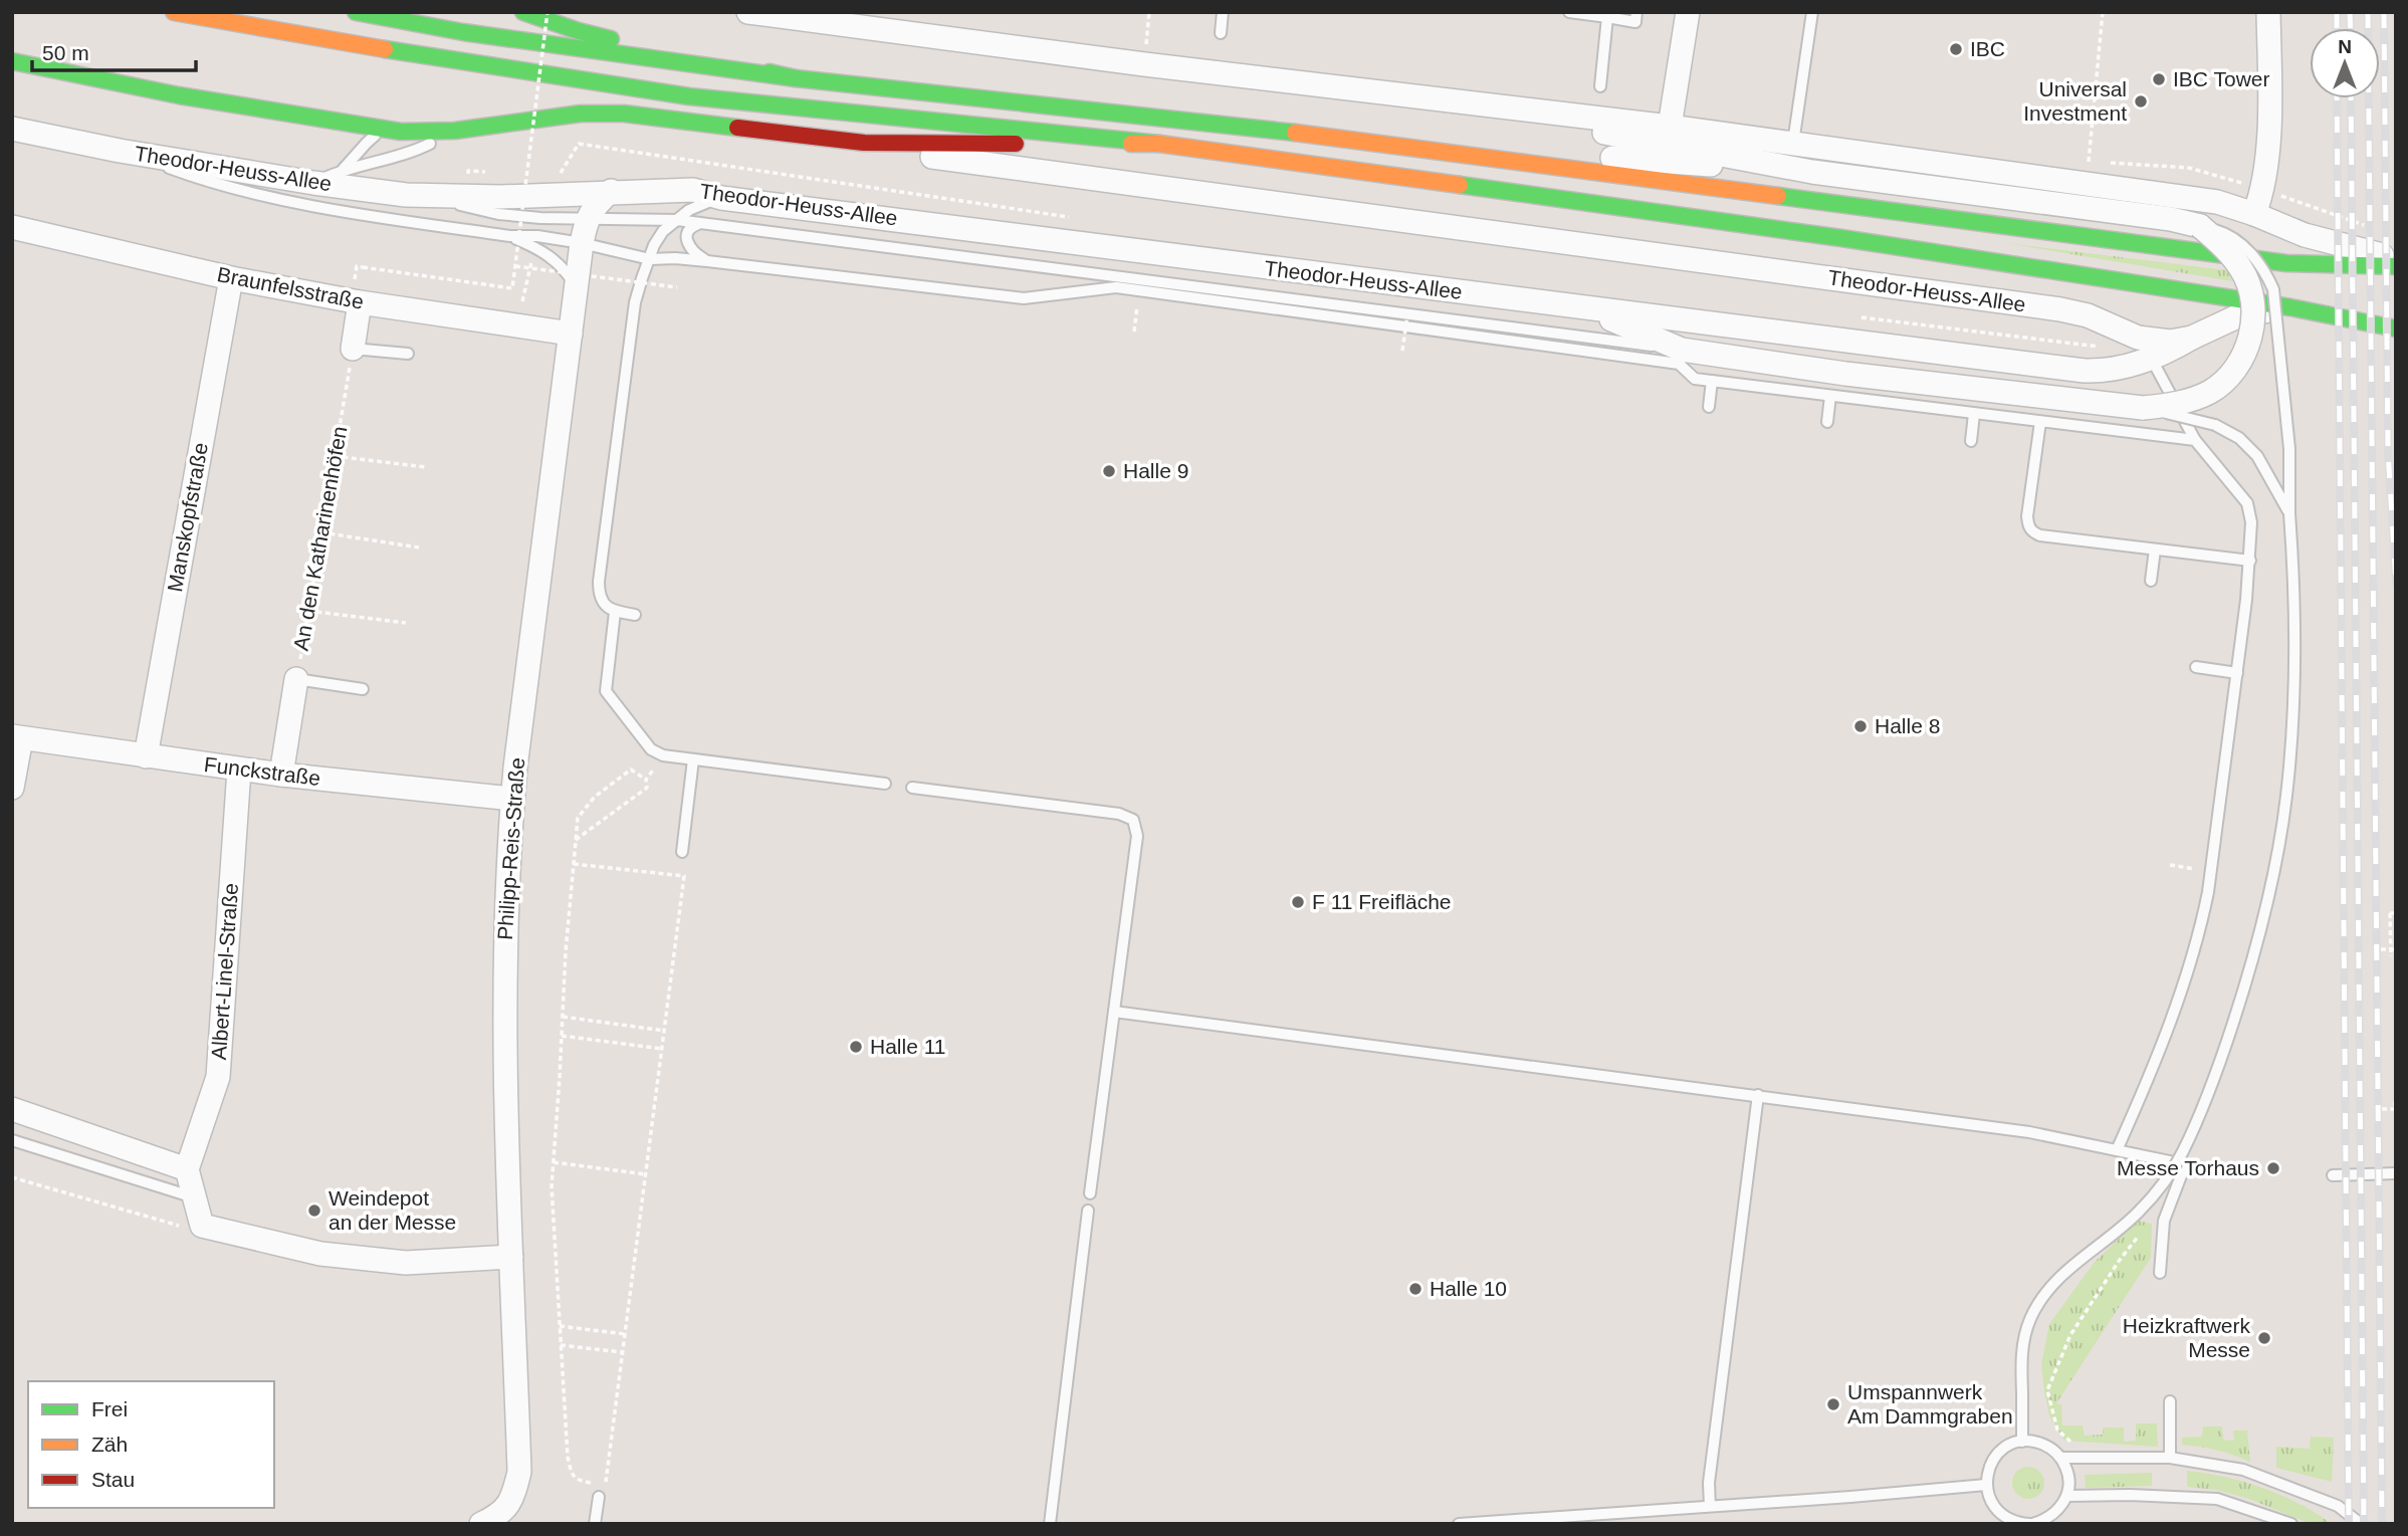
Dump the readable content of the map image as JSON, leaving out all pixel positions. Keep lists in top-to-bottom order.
{
  "streets": {
    "main road": ["Theodor-Heuss-Allee"],
    "street": [
      "Braunfelsstraße",
      "Manskopfstraße",
      "An den Katharinenhöfen",
      "Funckstraße",
      "Philipp-Reis-Straße",
      "Albert-Linel-Straße"
    ]
  },
  "crossings": [
    ["Braunfelsstraße", "Manskopfstraße"],
    ["Braunfelsstraße", "Philipp-Reis-Straße"],
    ["Manskopfstraße", "Funckstraße"],
    ["An den Katharinenhöfen", "Funckstraße"],
    ["Funckstraße", "Philipp-Reis-Straße"],
    ["Funckstraße", "Albert-Linel-Straße"]
  ],
  "places": [
    "IBC",
    "IBC Tower",
    "Universal Investment",
    "Halle 9",
    "Halle 8",
    "F 11 Freifläche",
    "Halle 11",
    "Messe Torhaus",
    "Weindepot an der Messe",
    "Halle 10",
    "Heizkraftwerk Messe",
    "Umspannwerk Am Dammgraben"
  ],
  "legend": ["Frei", "Zäh", "Stau"],
  "scale_bar": "50 m",
  "north": "top"
}
